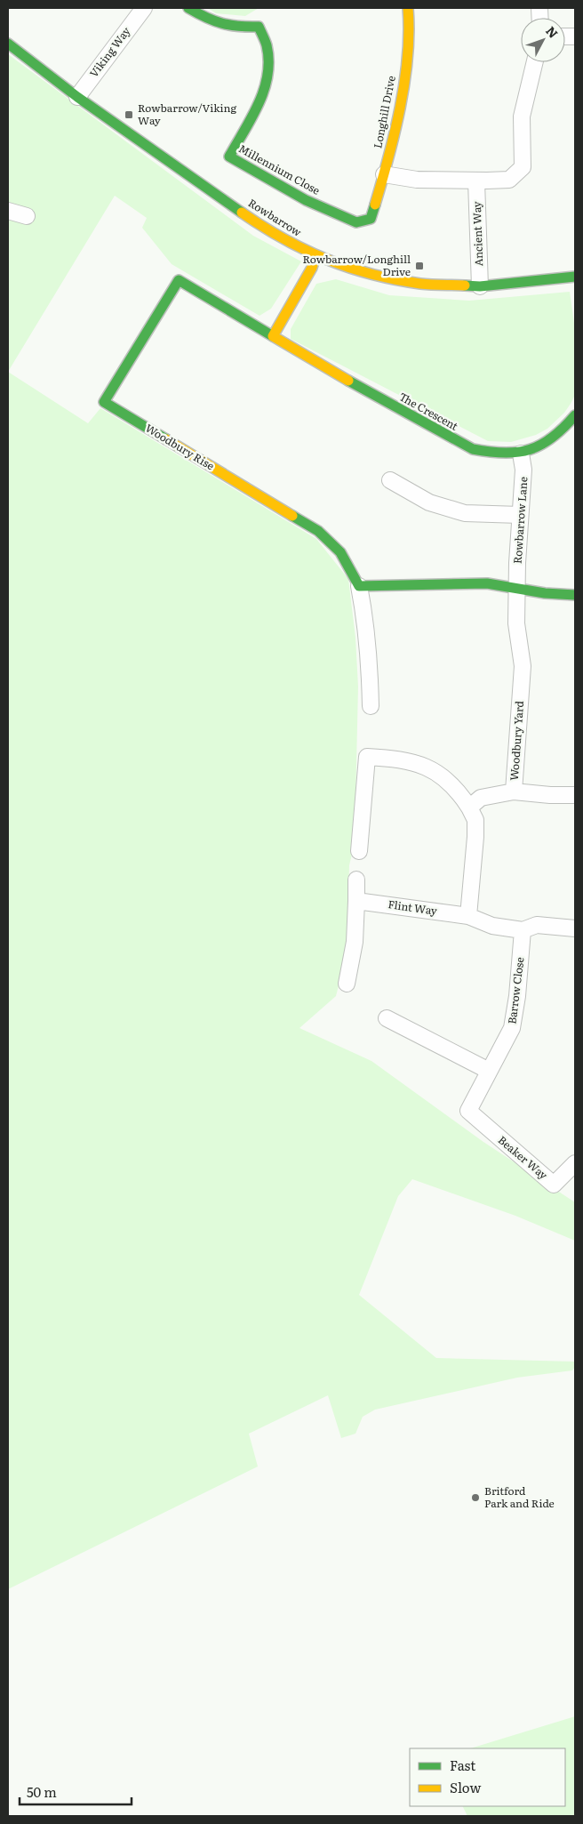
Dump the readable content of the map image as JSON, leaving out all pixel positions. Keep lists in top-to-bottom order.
{
  "streets": {
    "street": [
      "Viking Way",
      "Longhill Drive",
      "Millennium Close",
      "Rowbarrow",
      "Ancient Way",
      "The Crescent",
      "Woodbury Rise",
      "Rowbarrow Lane",
      "Woodbury Yard",
      "Flint Way",
      "Barrow Close",
      "Beaker Way"
    ]
  },
  "crossings": [
    ["Viking Way", "Rowbarrow"],
    ["Longhill Drive", "Millennium Close"],
    ["Rowbarrow", "Ancient Way"],
    ["The Crescent", "Woodbury Rise"],
    ["The Crescent", "Rowbarrow Lane"],
    ["Rowbarrow Lane", "Woodbury Yard"],
    ["Flint Way", "Barrow Close"],
    ["Barrow Close", "Beaker Way"]
  ],
  "places": {
    "transit": ["Rowbarrow/Viking Way", "Rowbarrow/Longhill Drive"],
    "other": ["Britford Park and Ride"]
  },
  "legend": ["Fast", "Slow"],
  "scale_bar": "50 m",
  "north": "top right"
}
